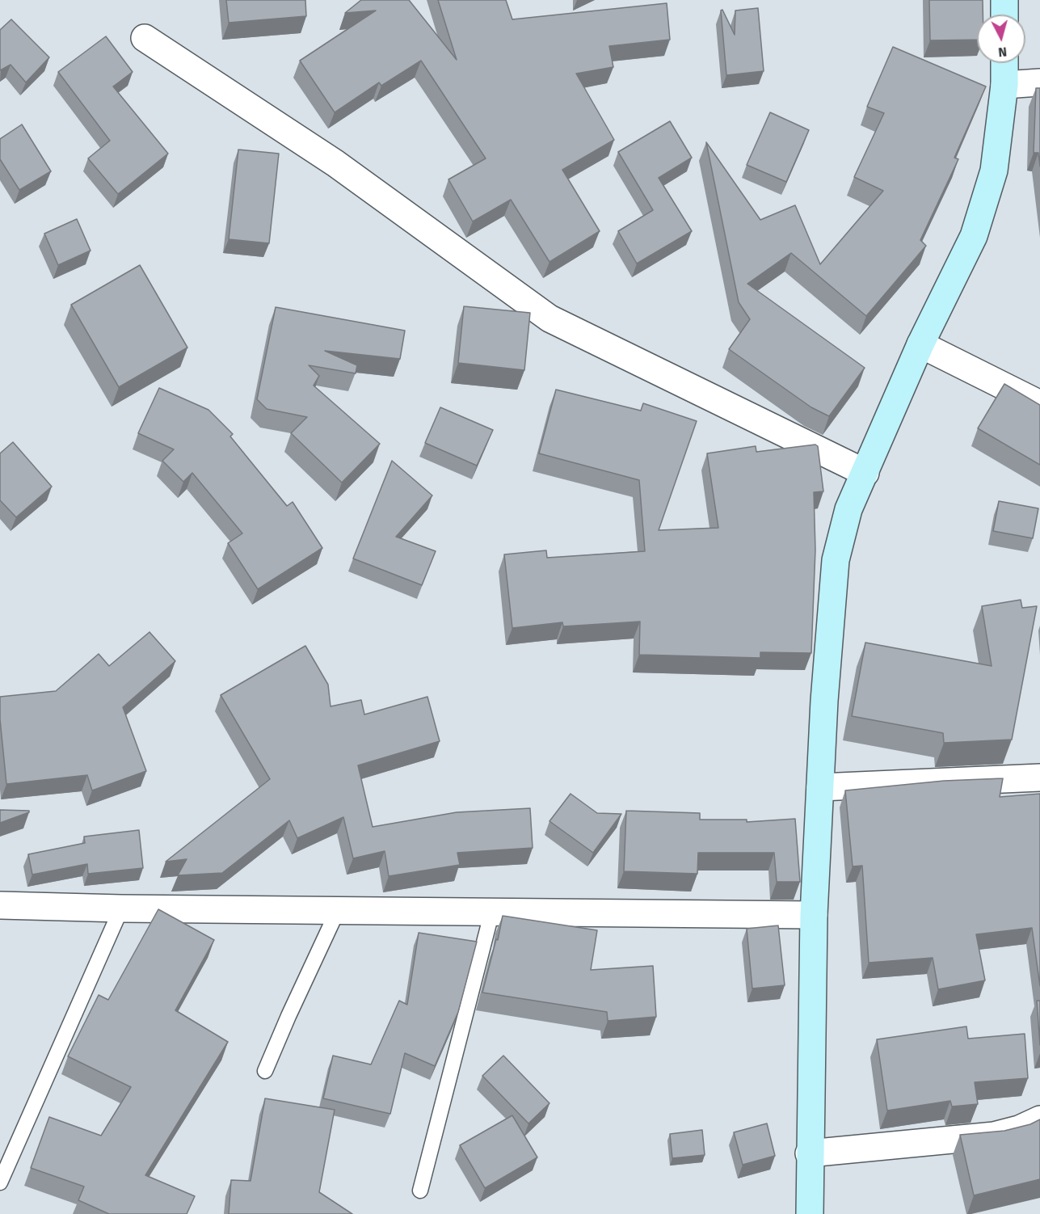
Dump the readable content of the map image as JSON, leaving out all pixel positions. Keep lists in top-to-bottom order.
{
  "north": "bottom"
}
